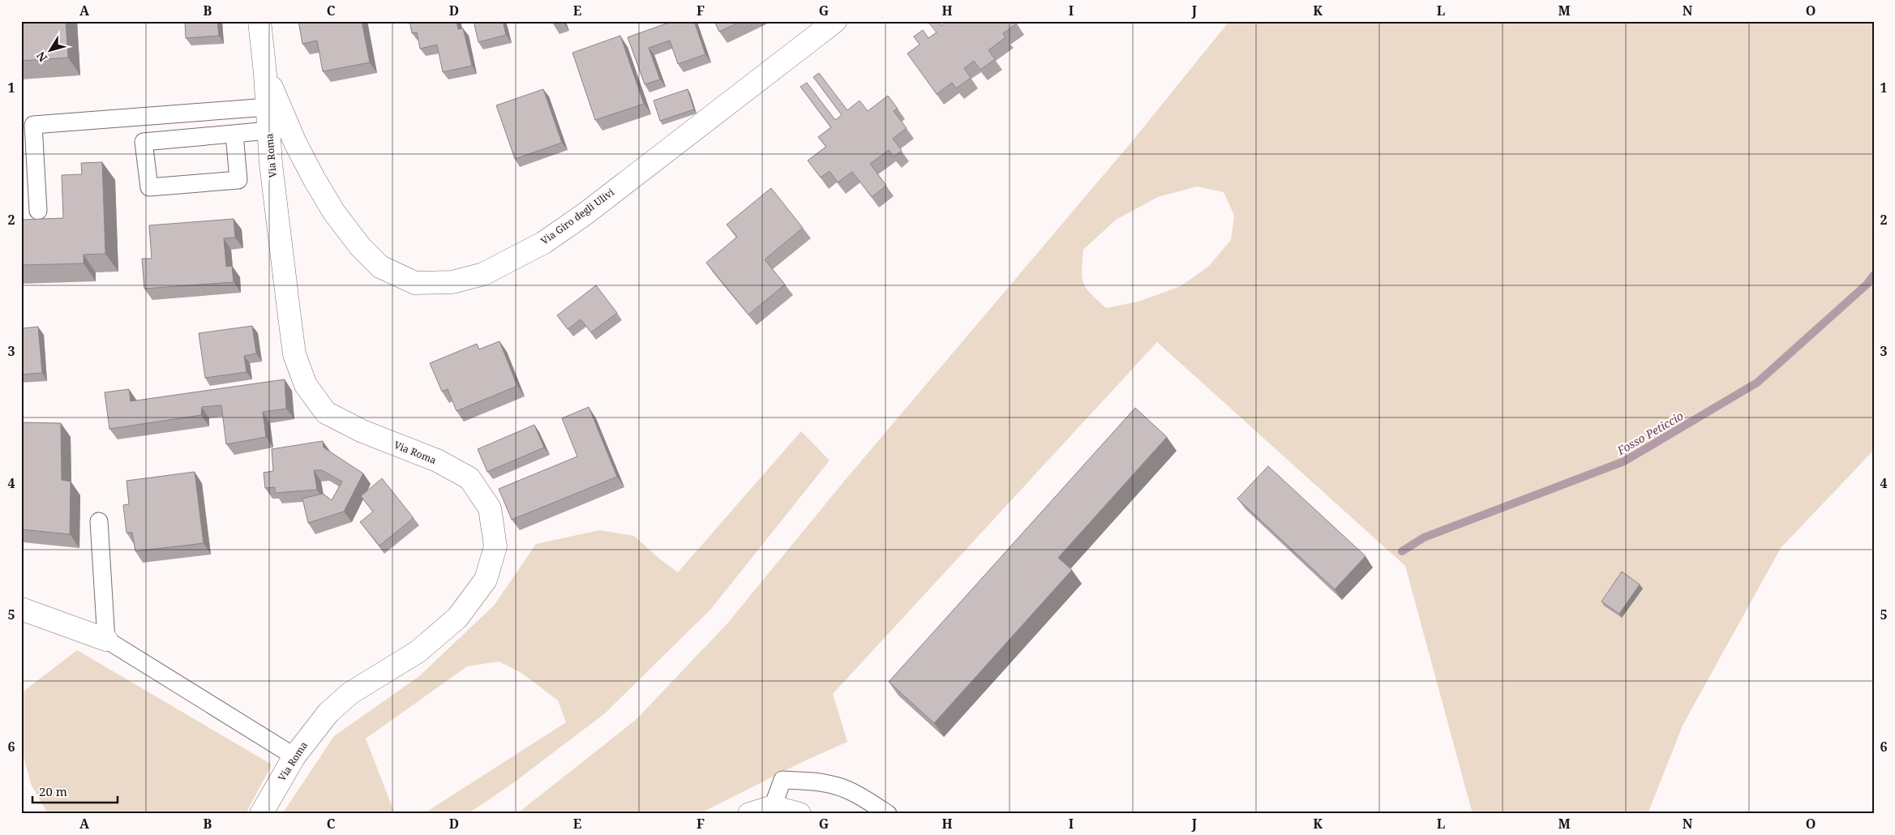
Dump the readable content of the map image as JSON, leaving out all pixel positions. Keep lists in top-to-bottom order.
{
  "streets": {
    "street": ["Via Roma", "Via Giro degli Ulivi"]
  },
  "crossings": [
    ["Via Roma", "Via Giro degli Ulivi"]
  ],
  "water": ["Fosso Peticcio"],
  "scale_bar": "20 m",
  "north": "bottom left",
  "grid": {
    "columns": [
      "A",
      "B",
      "C",
      "D",
      "E",
      "F",
      "G",
      "H",
      "I",
      "J",
      "K",
      "L",
      "M",
      "N",
      "O"
    ],
    "rows": [
      "1",
      "2",
      "3",
      "4",
      "5",
      "6"
    ]
  }
}
